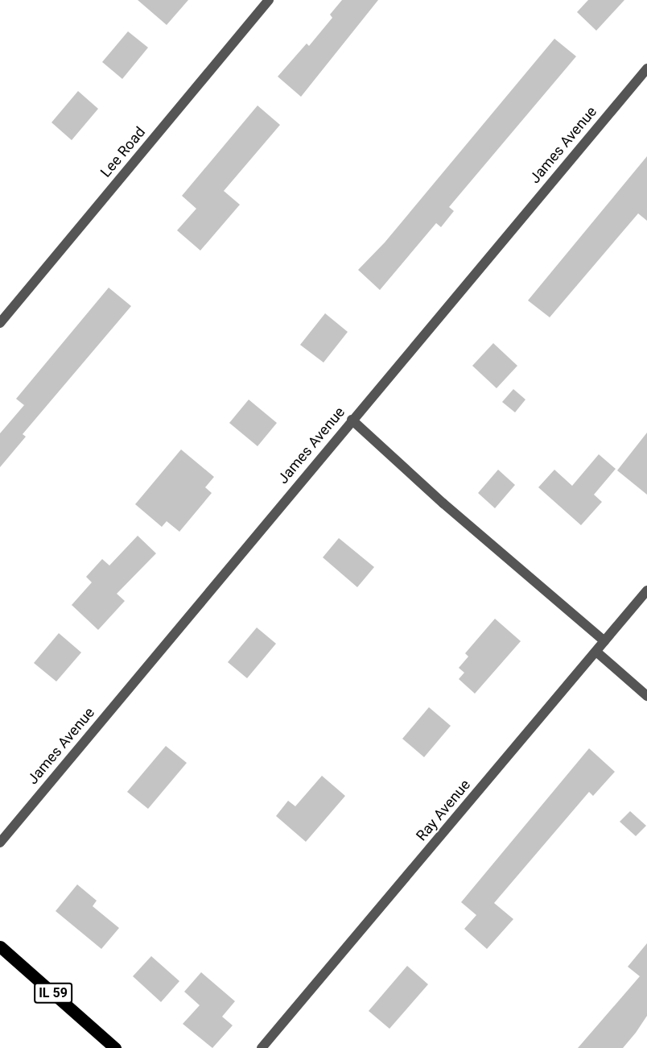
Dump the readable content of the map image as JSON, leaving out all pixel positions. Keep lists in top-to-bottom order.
{
  "streets": {
    "main road": ["IL 59"],
    "street": ["James Avenue", "Lee Road", "Ray Avenue"]
  }
}
